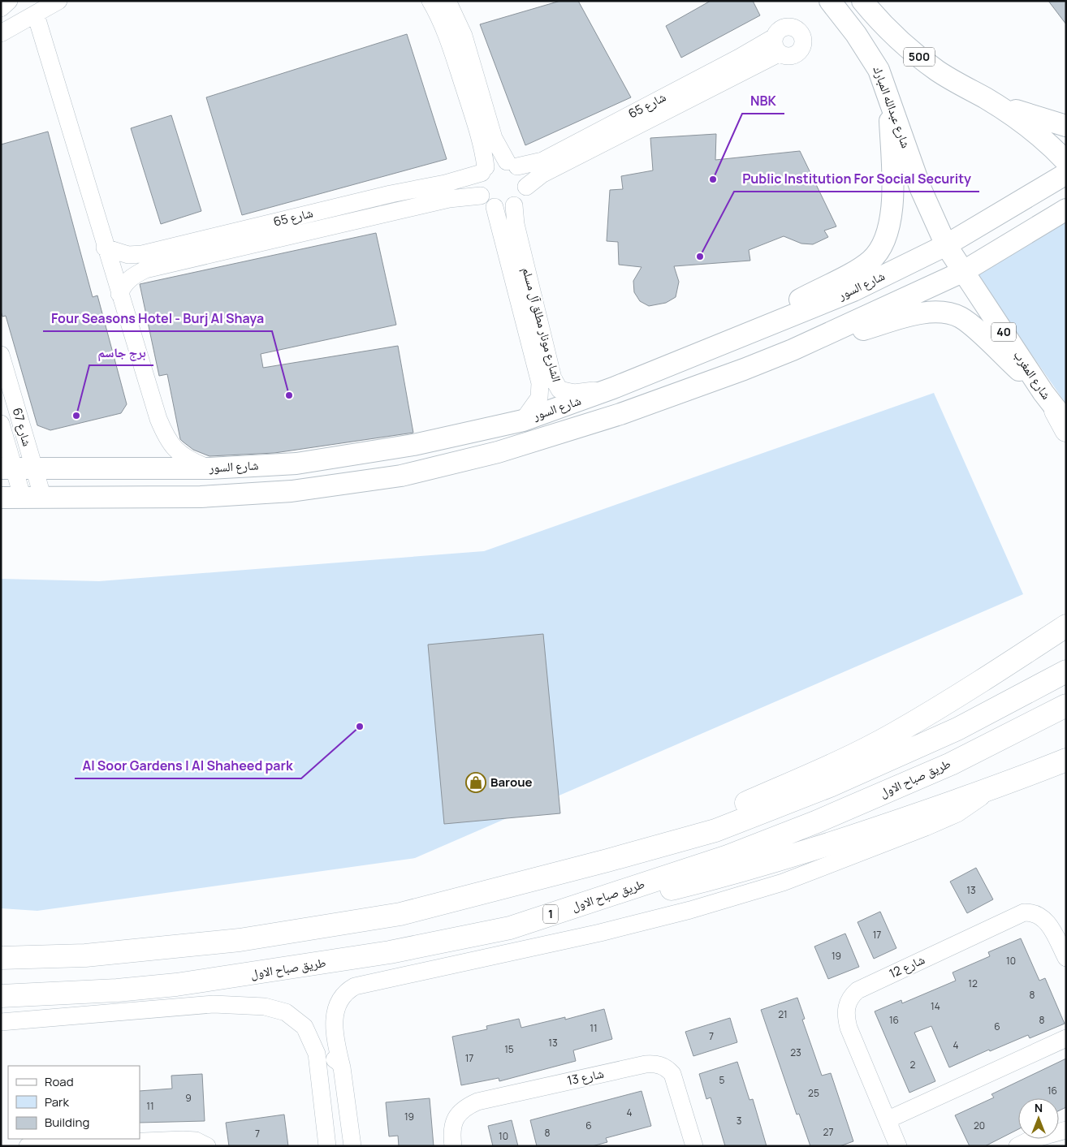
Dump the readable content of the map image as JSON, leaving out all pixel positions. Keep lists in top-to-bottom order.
{
  "streets": {
    "highway": ["طريق صباح الاول", "1"],
    "main road": [
      "500",
      "شارع عبدالله المبارك",
      "شارع السور",
      "40",
      "شارع المغرب"
    ],
    "street": [
      "شارع 65",
      "الشارع مونار مطلق آل مسلم",
      "شارع 67",
      "شارع 12",
      "شارع 13"
    ]
  },
  "crossings": [
    ["شارع 65", "الشارع مونار مطلق آل مسلم"],
    ["شارع عبدالله المبارك", "شارع السور"],
    ["شارع عبدالله المبارك", "شارع المغرب"],
    ["شارع السور", "الشارع مونار مطلق آل مسلم"],
    ["شارع السور", "شارع المغرب"],
    ["شارع السور", "شارع 67"]
  ],
  "places": {
    "other": [
      "NBK",
      "Public Institution For Social Security",
      "Four Seasons Hotel - Burj Al Shaya",
      "برج جاسم",
      "Al Soor Gardens | Al Shaheed park"
    ],
    "shop": ["Baroue"]
  },
  "house_numbers": [
    "13",
    "17",
    "19",
    "10",
    "12",
    "8",
    "14",
    "21",
    "16",
    "8",
    "6",
    "11",
    "7",
    "13",
    "4",
    "15",
    "23",
    "17",
    "2",
    "5",
    "16",
    "25",
    "9",
    "11",
    "4",
    "19",
    "3",
    "6",
    "20",
    "27",
    "8",
    "7",
    "10"
  ],
  "legend": ["Road", "Park", "Building"],
  "north": "top"
}
